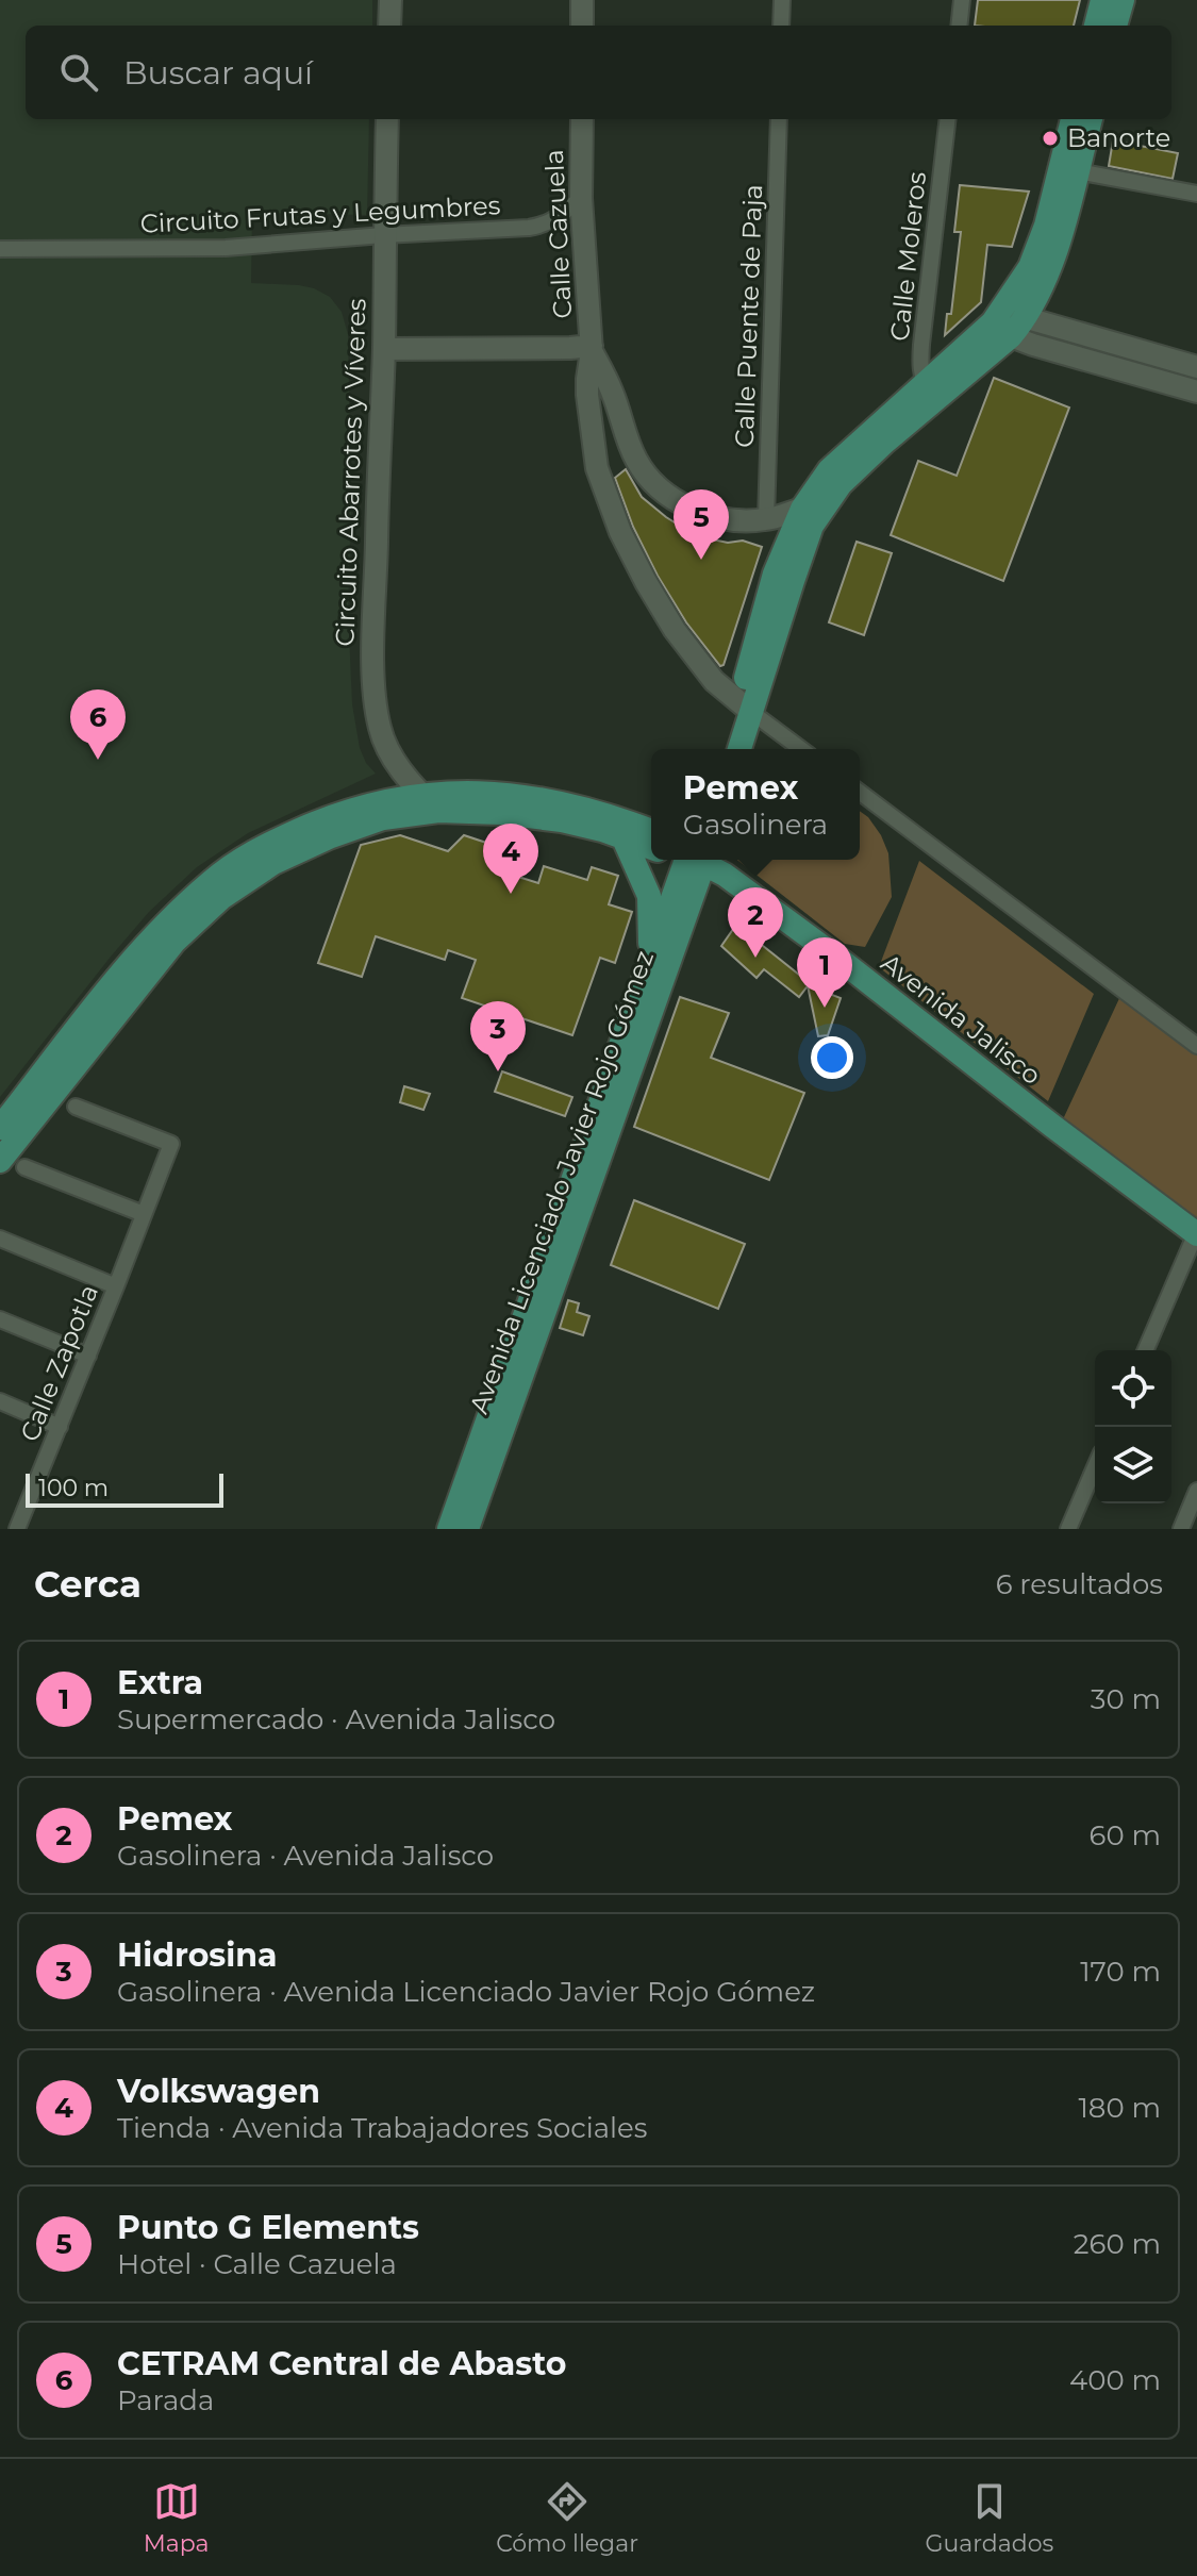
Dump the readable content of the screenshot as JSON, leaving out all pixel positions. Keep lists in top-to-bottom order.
{
  "streets": {
    "main road": [
      "Calle Cazuela",
      "Circuito Abarrotes y Víveres",
      "Avenida Jalisco",
      "Avenida Licenciado Javier Rojo Gómez"
    ],
    "street": [
      "Circuito Frutas y Legumbres",
      "Calle Moleros",
      "Calle Puente de Paja",
      "Calle Zapotla"
    ]
  },
  "crossings": [
    ["Circuito Frutas y Legumbres", "Calle Cazuela"],
    ["Circuito Frutas y Legumbres", "Circuito Abarrotes y Víveres"],
    ["Calle Cazuela", "Calle Puente de Paja"]
  ],
  "places": ["Banorte"],
  "scale_bar": "100 m",
  "page": {
    "search": "Buscar aquí",
    "pins": [
      "5",
      "6",
      "4",
      "2",
      "1",
      "3"
    ],
    "popup": ["Pemex", "Gasolinera"],
    "scale": "100 m",
    "heading": ["Cerca", "6 resultados"],
    "list": [
      {
        "mark": "1",
        "name": "Extra",
        "note": "Supermercado · Avenida Jalisco",
        "value": "30 m"
      },
      {
        "mark": "2",
        "name": "Pemex",
        "note": "Gasolinera · Avenida Jalisco",
        "value": "60 m"
      },
      {
        "mark": "3",
        "name": "Hidrosina",
        "note": "Gasolinera · Avenida Licenciado Javier Rojo Gómez",
        "value": "170 m"
      },
      {
        "mark": "4",
        "name": "Volkswagen",
        "note": "Tienda · Avenida Trabajadores Sociales",
        "value": "180 m"
      },
      {
        "mark": "5",
        "name": "Punto G Elements",
        "note": "Hotel · Calle Cazuela",
        "value": "260 m"
      },
      {
        "mark": "6",
        "name": "CETRAM Central de Abasto",
        "note": "Parada",
        "value": "400 m"
      }
    ],
    "nav": ["Mapa", "Cómo llegar", "Guardados"]
  }
}
